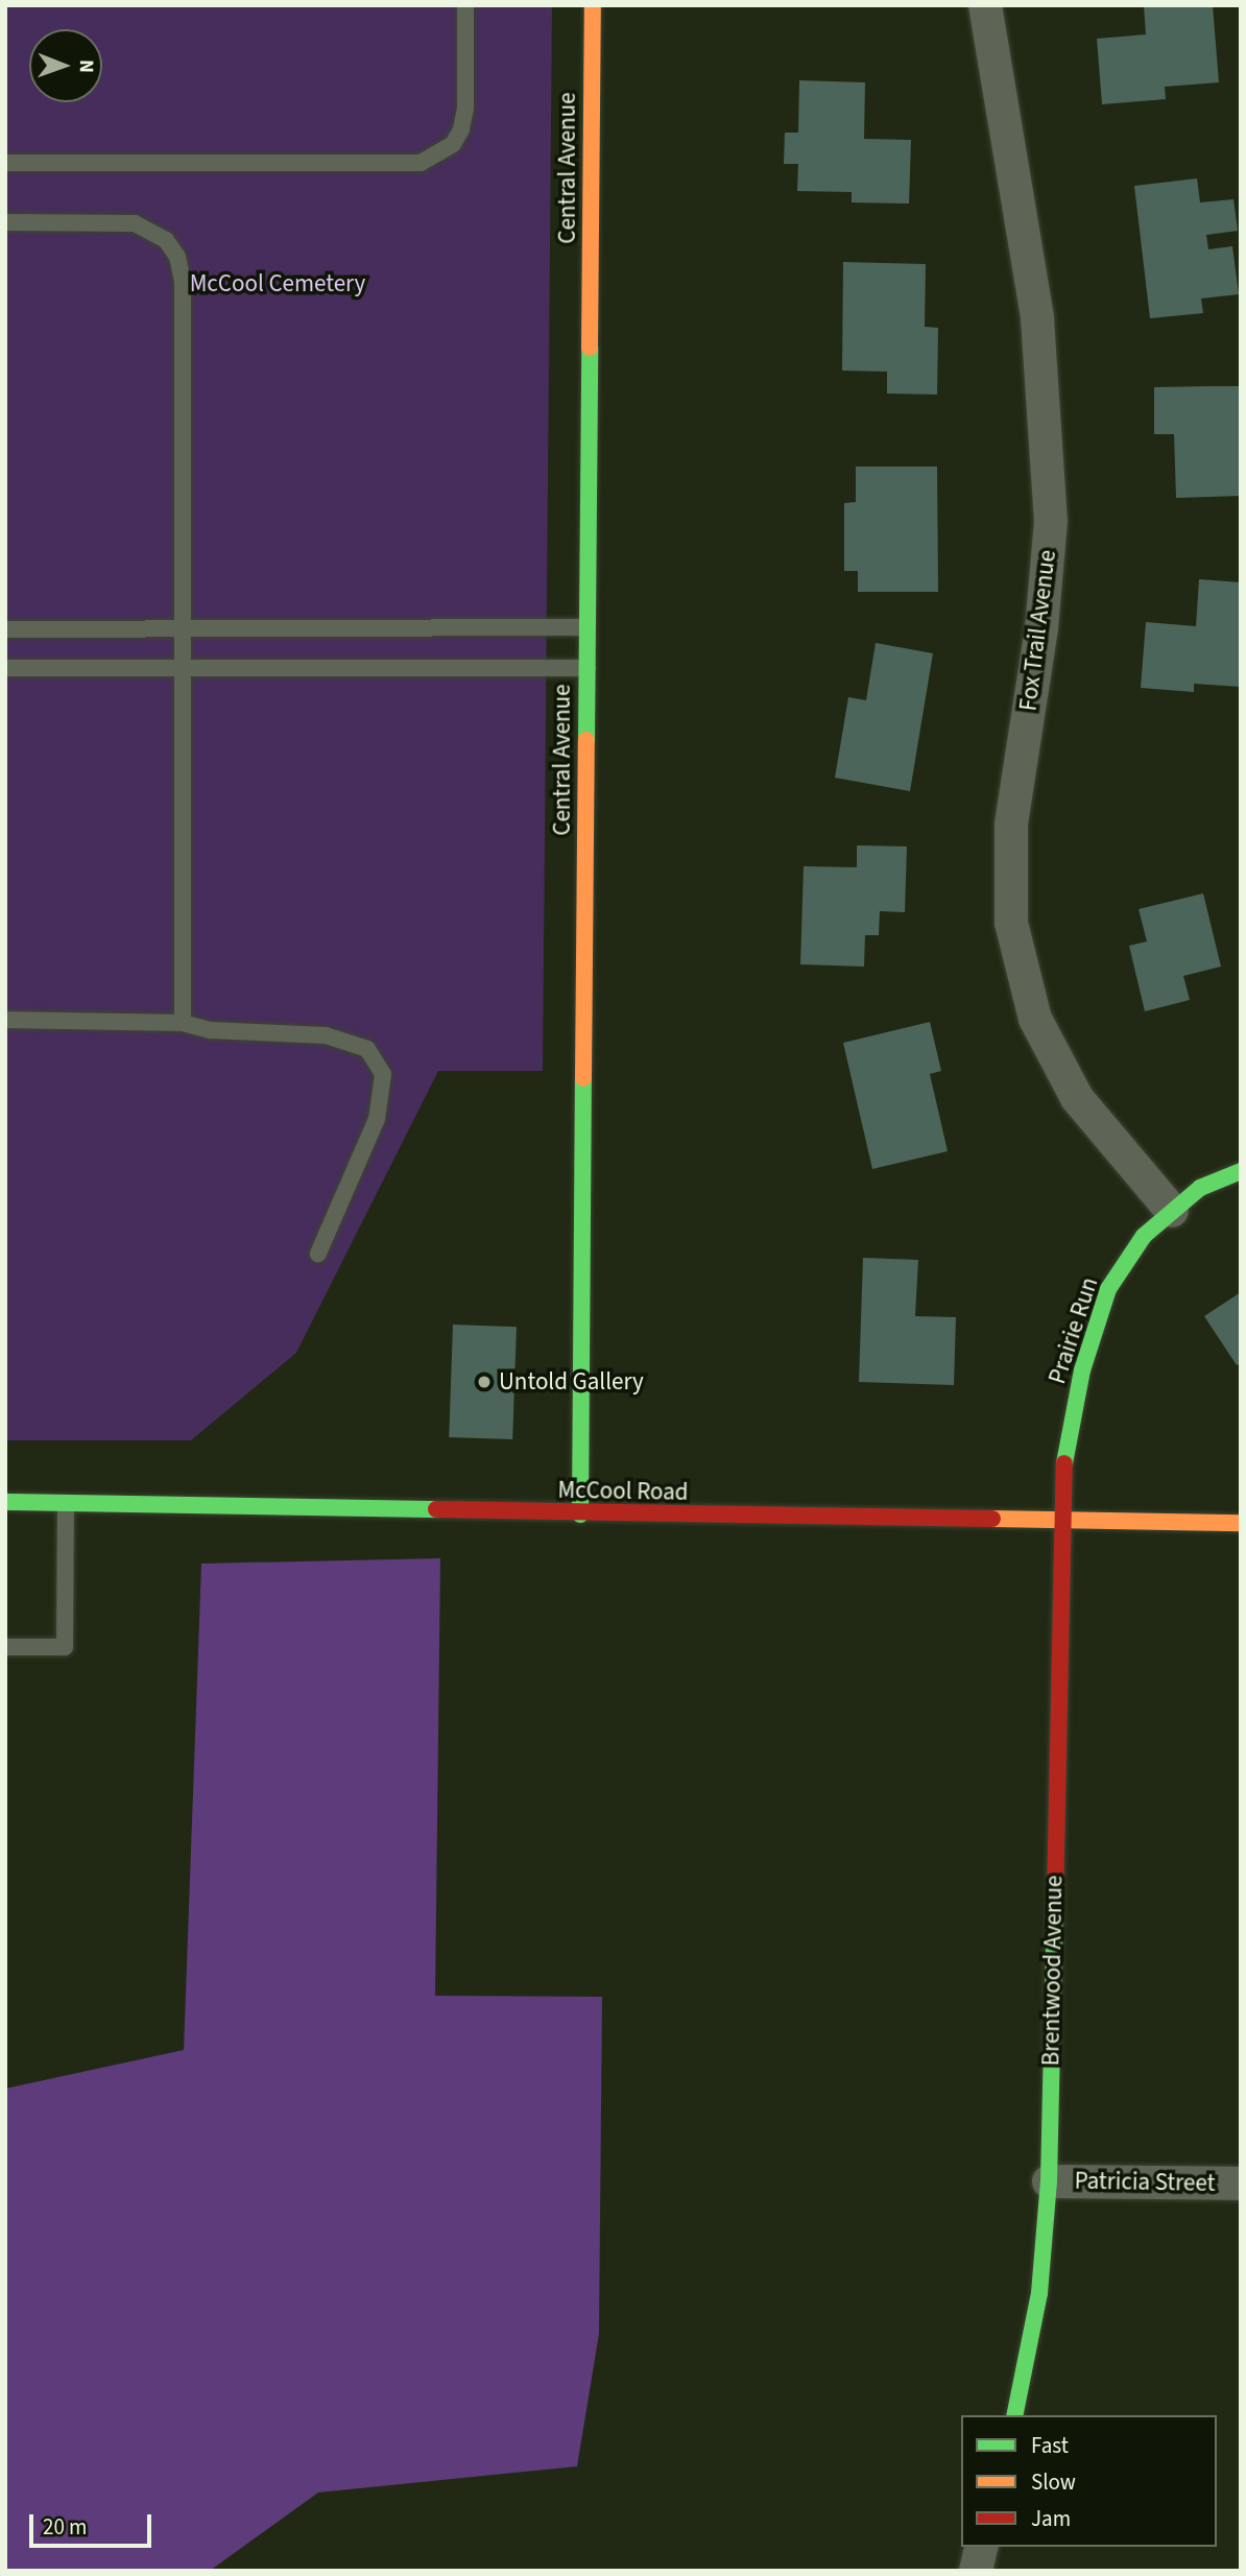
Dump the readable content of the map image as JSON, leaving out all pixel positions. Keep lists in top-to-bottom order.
{
  "streets": {
    "street": [
      "Central Avenue",
      "Fox Trail Avenue",
      "Prairie Run",
      "McCool Road",
      "Brentwood Avenue",
      "Patricia Street"
    ]
  },
  "crossings": [
    ["Central Avenue", "McCool Road"],
    ["Fox Trail Avenue", "Prairie Run"],
    ["Prairie Run", "McCool Road"],
    ["Prairie Run", "Brentwood Avenue"],
    ["McCool Road", "Brentwood Avenue"],
    ["Brentwood Avenue", "Patricia Street"]
  ],
  "parks": ["McCool Cemetery"],
  "places": ["Untold Gallery"],
  "legend": ["Fast", "Slow", "Jam"],
  "scale_bar": "20 m",
  "north": "right"
}
